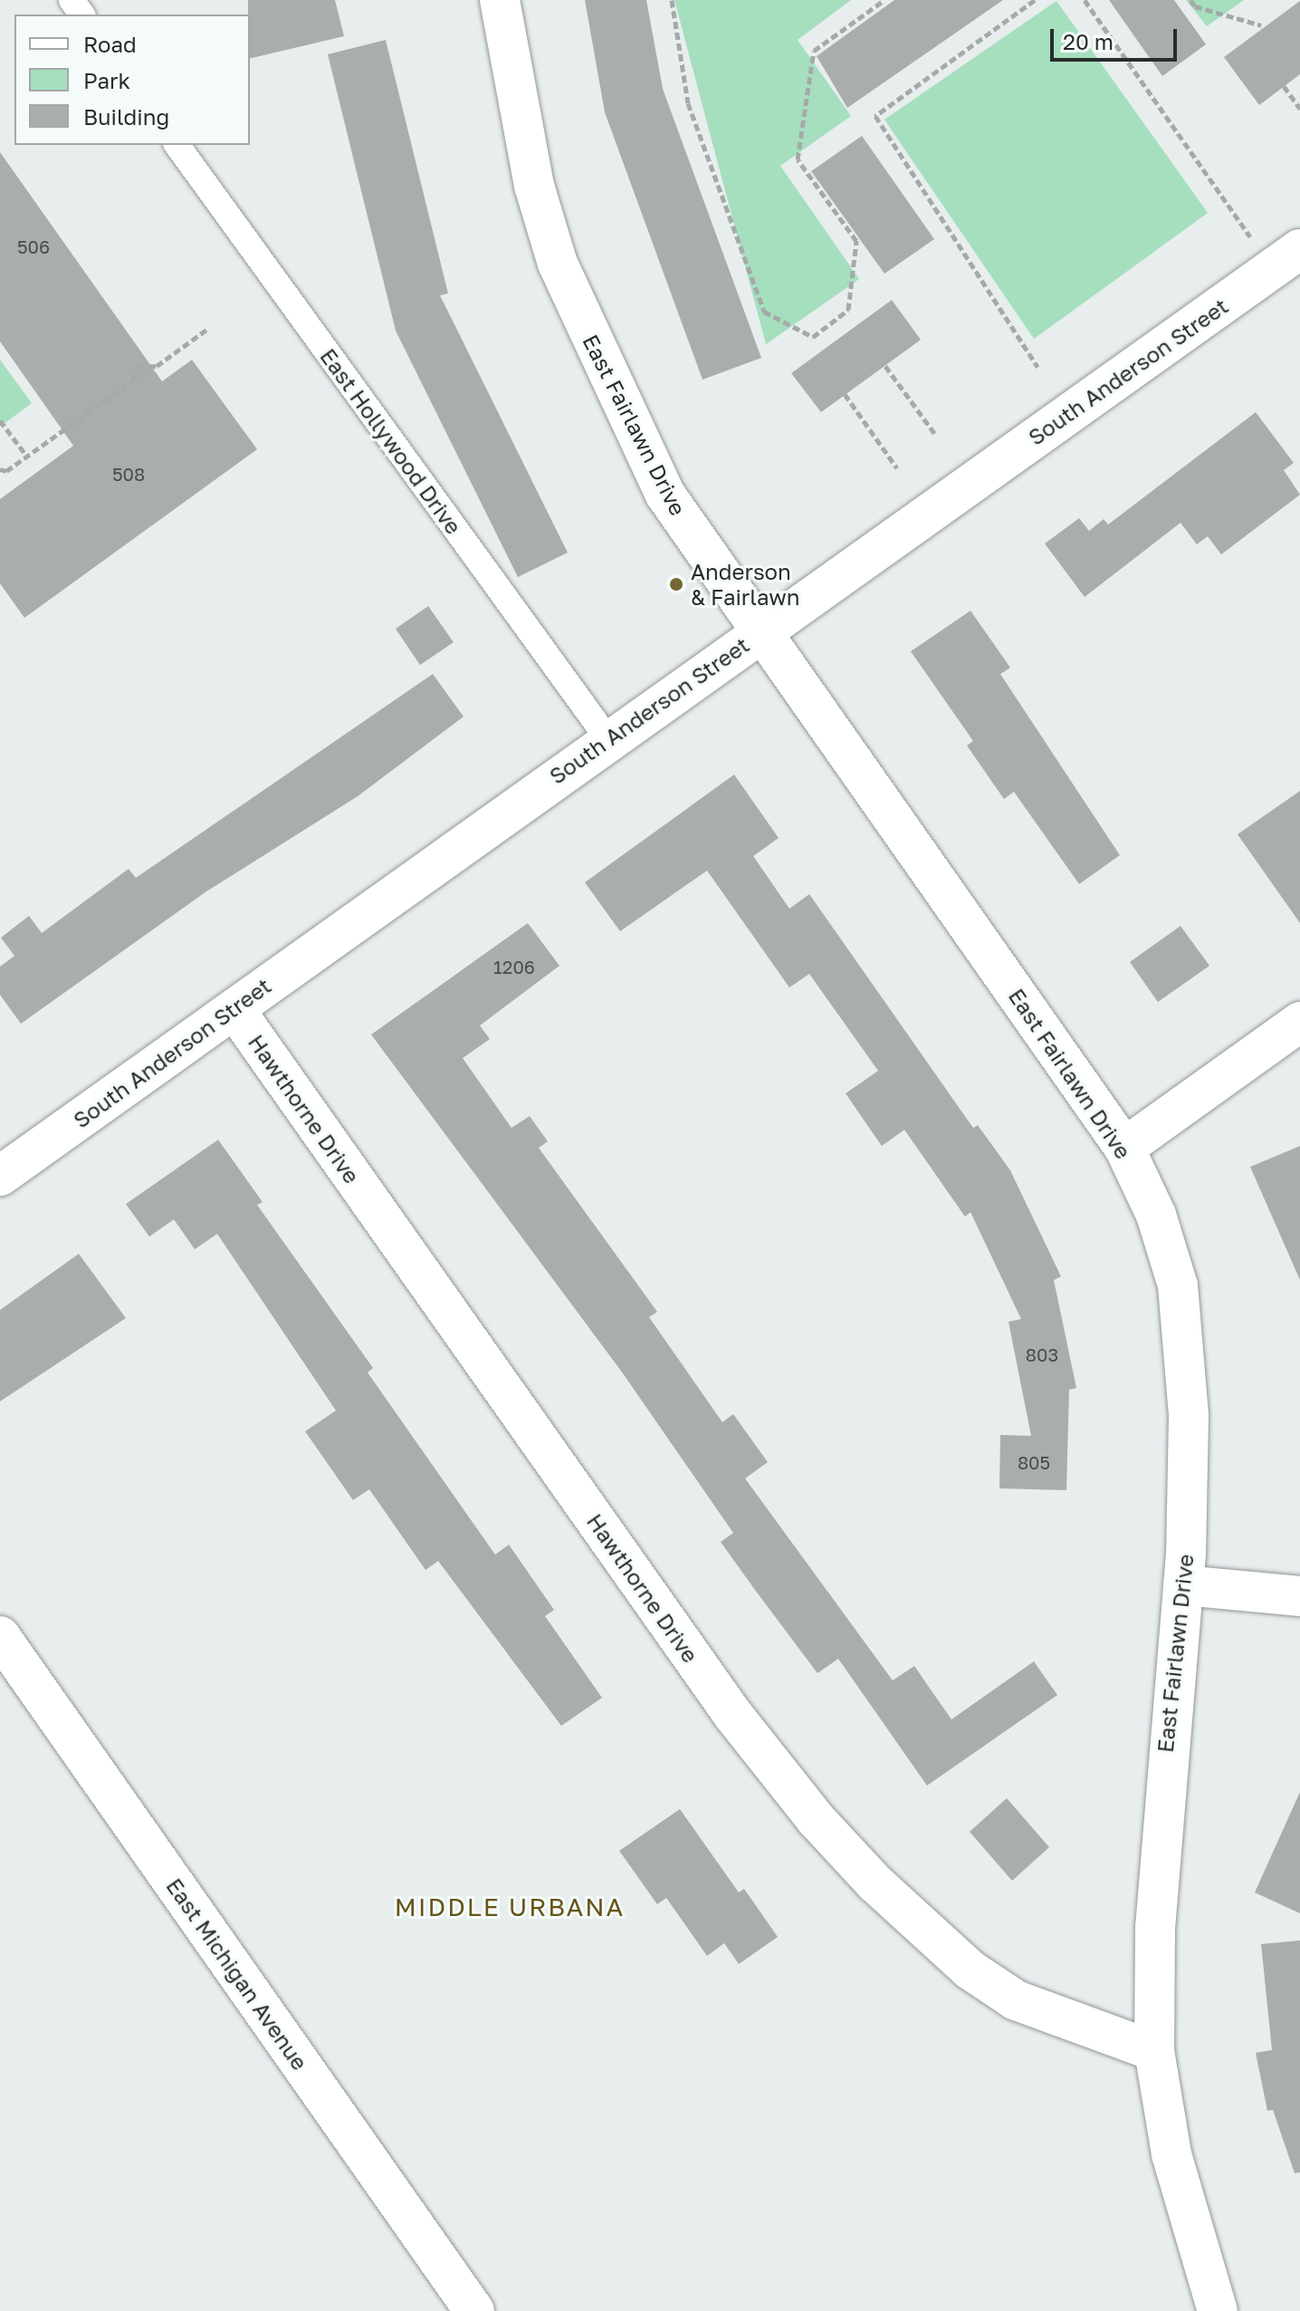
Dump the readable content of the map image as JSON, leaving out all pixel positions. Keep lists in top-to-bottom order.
{
  "streets": {
    "street": [
      "South Anderson Street",
      "East Fairlawn Drive",
      "Hawthorne Drive",
      "East Michigan Avenue"
    ],
    "lane": ["East Hollywood Drive"]
  },
  "crossings": [
    ["South Anderson Street", "East Fairlawn Drive"],
    ["South Anderson Street", "East Hollywood Drive"],
    ["South Anderson Street", "Hawthorne Drive"],
    ["East Fairlawn Drive", "Hawthorne Drive"]
  ],
  "districts": ["MIDDLE URBANA"],
  "places": ["Anderson & Fairlawn"],
  "house_numbers": [
    "506",
    "508",
    "1206",
    "803",
    "805"
  ],
  "legend": ["Road", "Park", "Building"],
  "scale_bar": "20 m"
}
